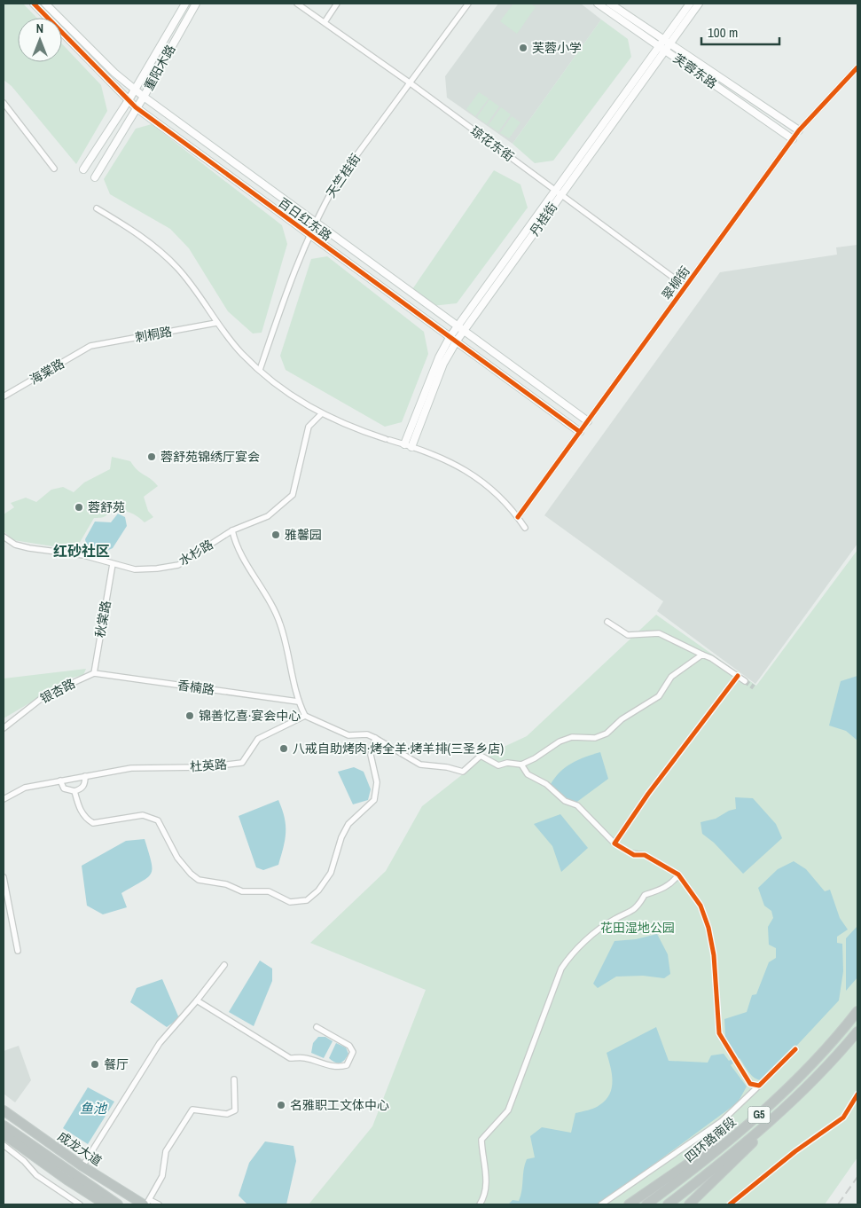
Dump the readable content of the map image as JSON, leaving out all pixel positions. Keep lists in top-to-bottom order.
{
  "streets": {
    "highway": ["G5", "四环路南段", "成龙大道"],
    "street": [
      "重阳木路",
      "芙蓉东路",
      "琼花东街",
      "天竺桂街",
      "百日红东路",
      "丹桂街",
      "翠柳街",
      "刺桐路",
      "海棠路",
      "水杉路",
      "秋棠路",
      "香楠路",
      "银杏路",
      "杜英路"
    ]
  },
  "crossings": [
    ["重阳木路", "百日红东路"],
    ["芙蓉东路", "丹桂街"],
    ["芙蓉东路", "翠柳街"],
    ["琼花东街", "天竺桂街"],
    ["琼花东街", "丹桂街"],
    ["琼花东街", "翠柳街"],
    ["天竺桂街", "百日红东路"],
    ["百日红东路", "丹桂街"],
    ["百日红东路", "翠柳街"],
    ["刺桐路", "海棠路"],
    ["水杉路", "秋棠路"],
    ["秋棠路", "香楠路"],
    ["秋棠路", "银杏路"],
    ["香楠路", "银杏路"]
  ],
  "districts": ["红砂社区"],
  "water": ["鱼池"],
  "parks": ["花田湿地公园"],
  "places": [
    "芙蓉小学",
    "蓉舒苑锦绣厅宴会",
    "蓉舒苑",
    "雅馨园",
    "锦善忆喜·宴会中心",
    "八戒自助烤肉·烤全羊·烤羊排(三圣乡店)",
    "餐厅",
    "名雅职工文体中心"
  ],
  "scale_bar": "100 m",
  "north": "top"
}
